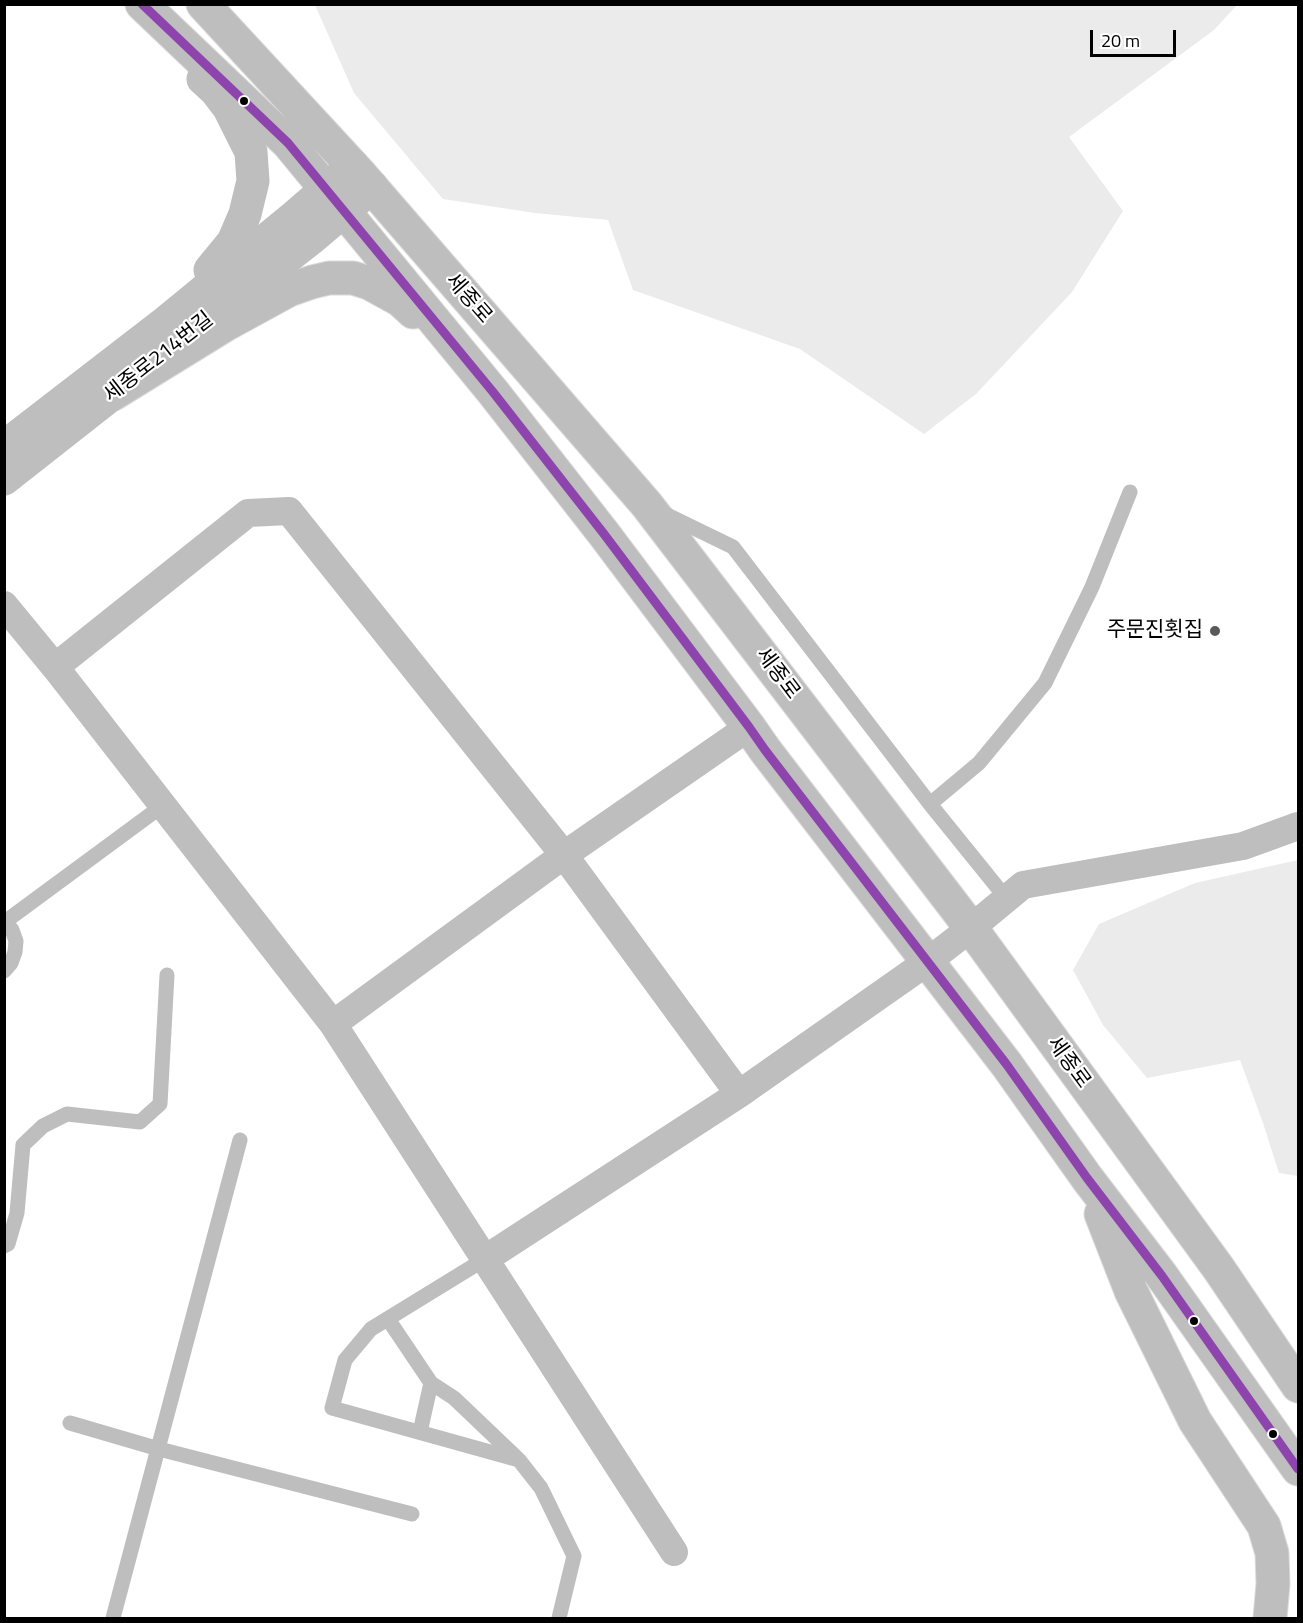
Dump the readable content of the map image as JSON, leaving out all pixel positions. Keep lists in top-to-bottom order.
{
  "streets": {
    "main road": ["세종로", "세종로214번길"]
  },
  "places": ["주문진횟집"],
  "scale_bar": "20 m"
}
